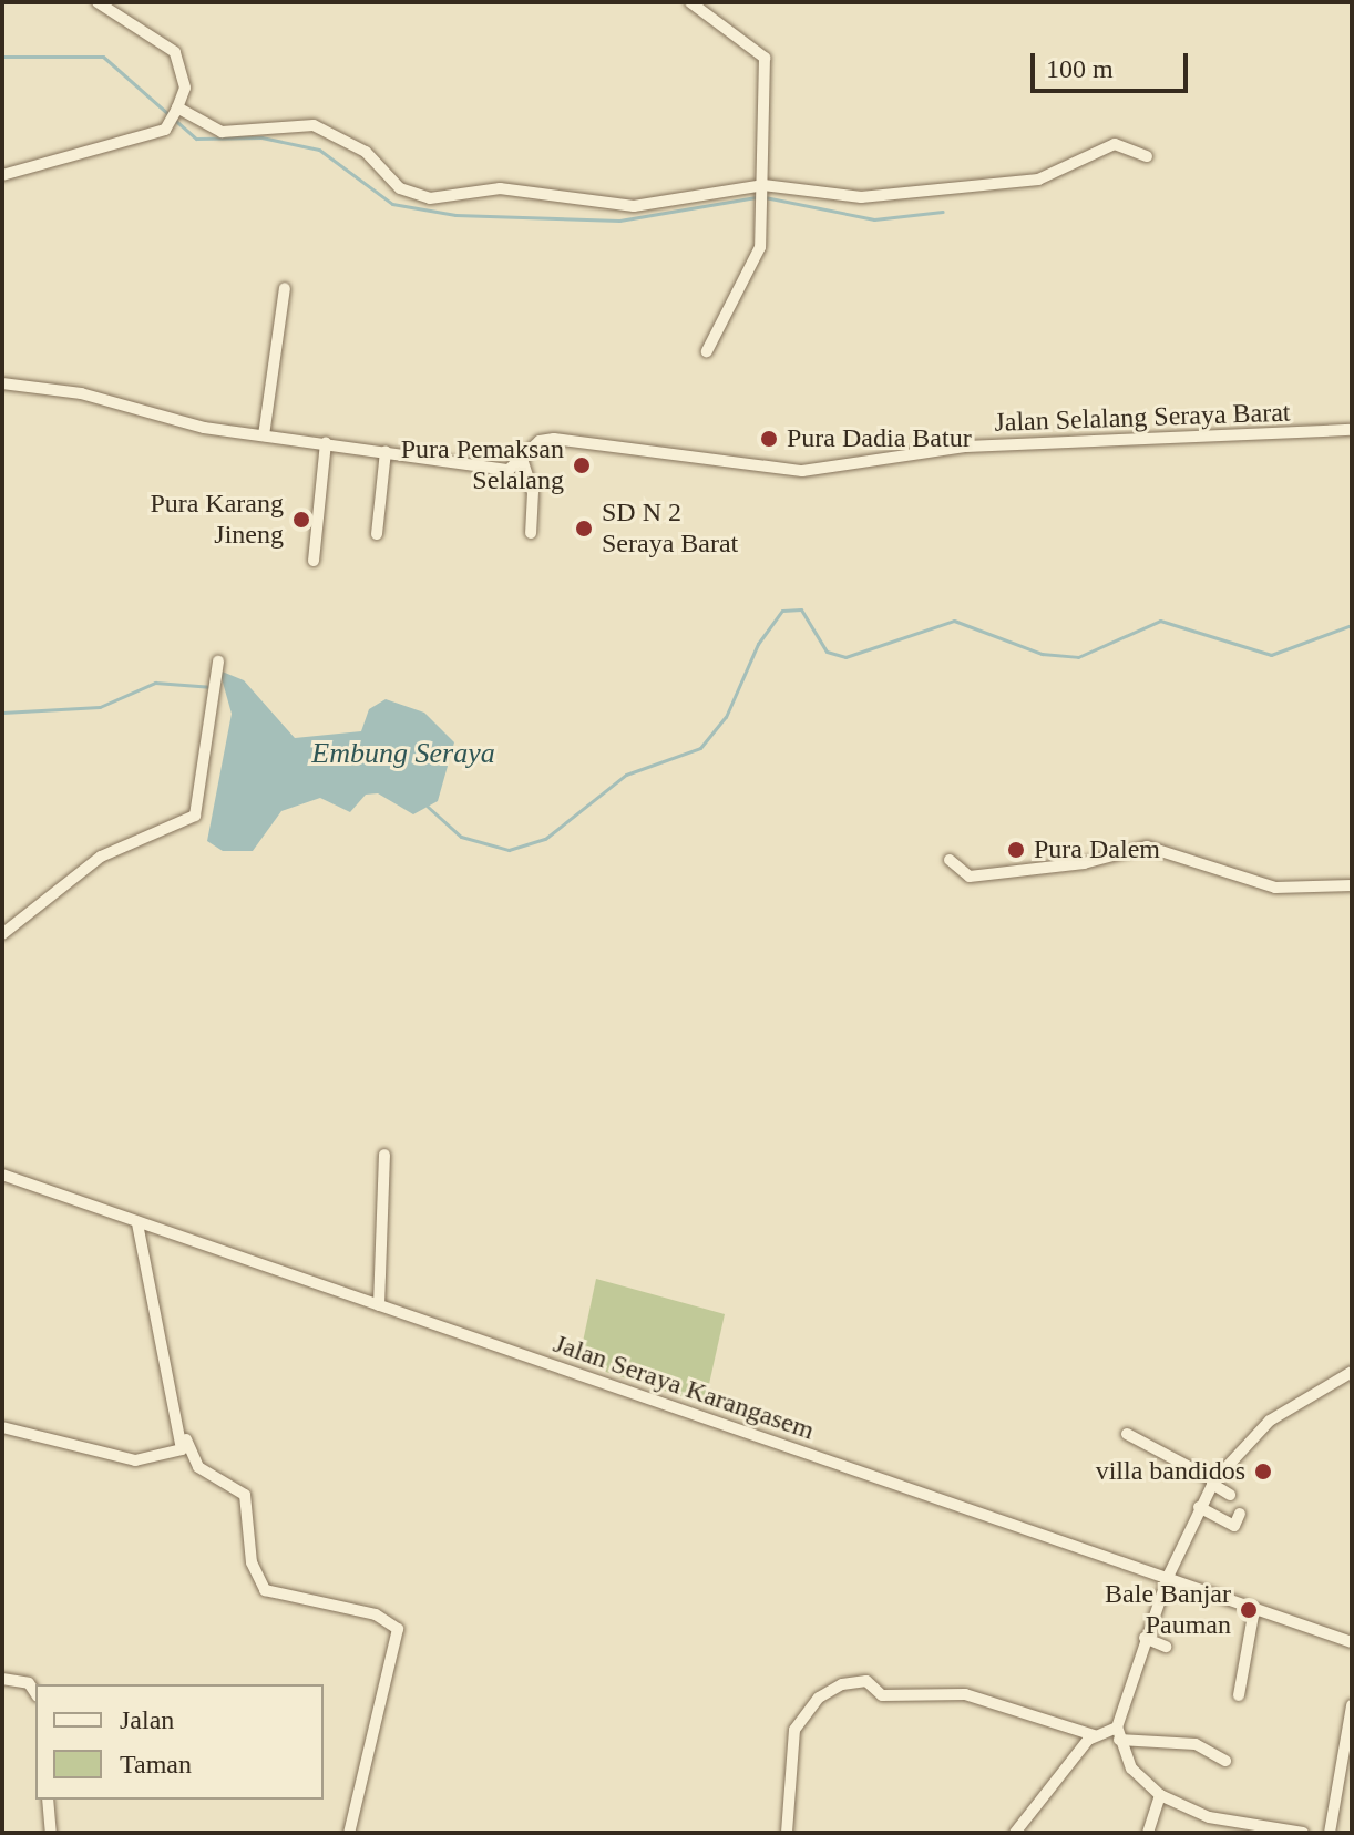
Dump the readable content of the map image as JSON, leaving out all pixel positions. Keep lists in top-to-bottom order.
{
  "streets": {
    "street": ["Jalan Selalang Seraya Barat", "Jalan Seraya Karangasem"]
  },
  "water": ["Embung Seraya"],
  "places": [
    "Pura Dadia Batur",
    "Pura Pemaksan Selalang",
    "Pura Karang Jineng",
    "SD N 2 Seraya Barat",
    "Pura Dalem",
    "villa bandidos",
    "Bale Banjar Pauman"
  ],
  "legend": ["Jalan", "Taman"],
  "scale_bar": "100 m"
}
